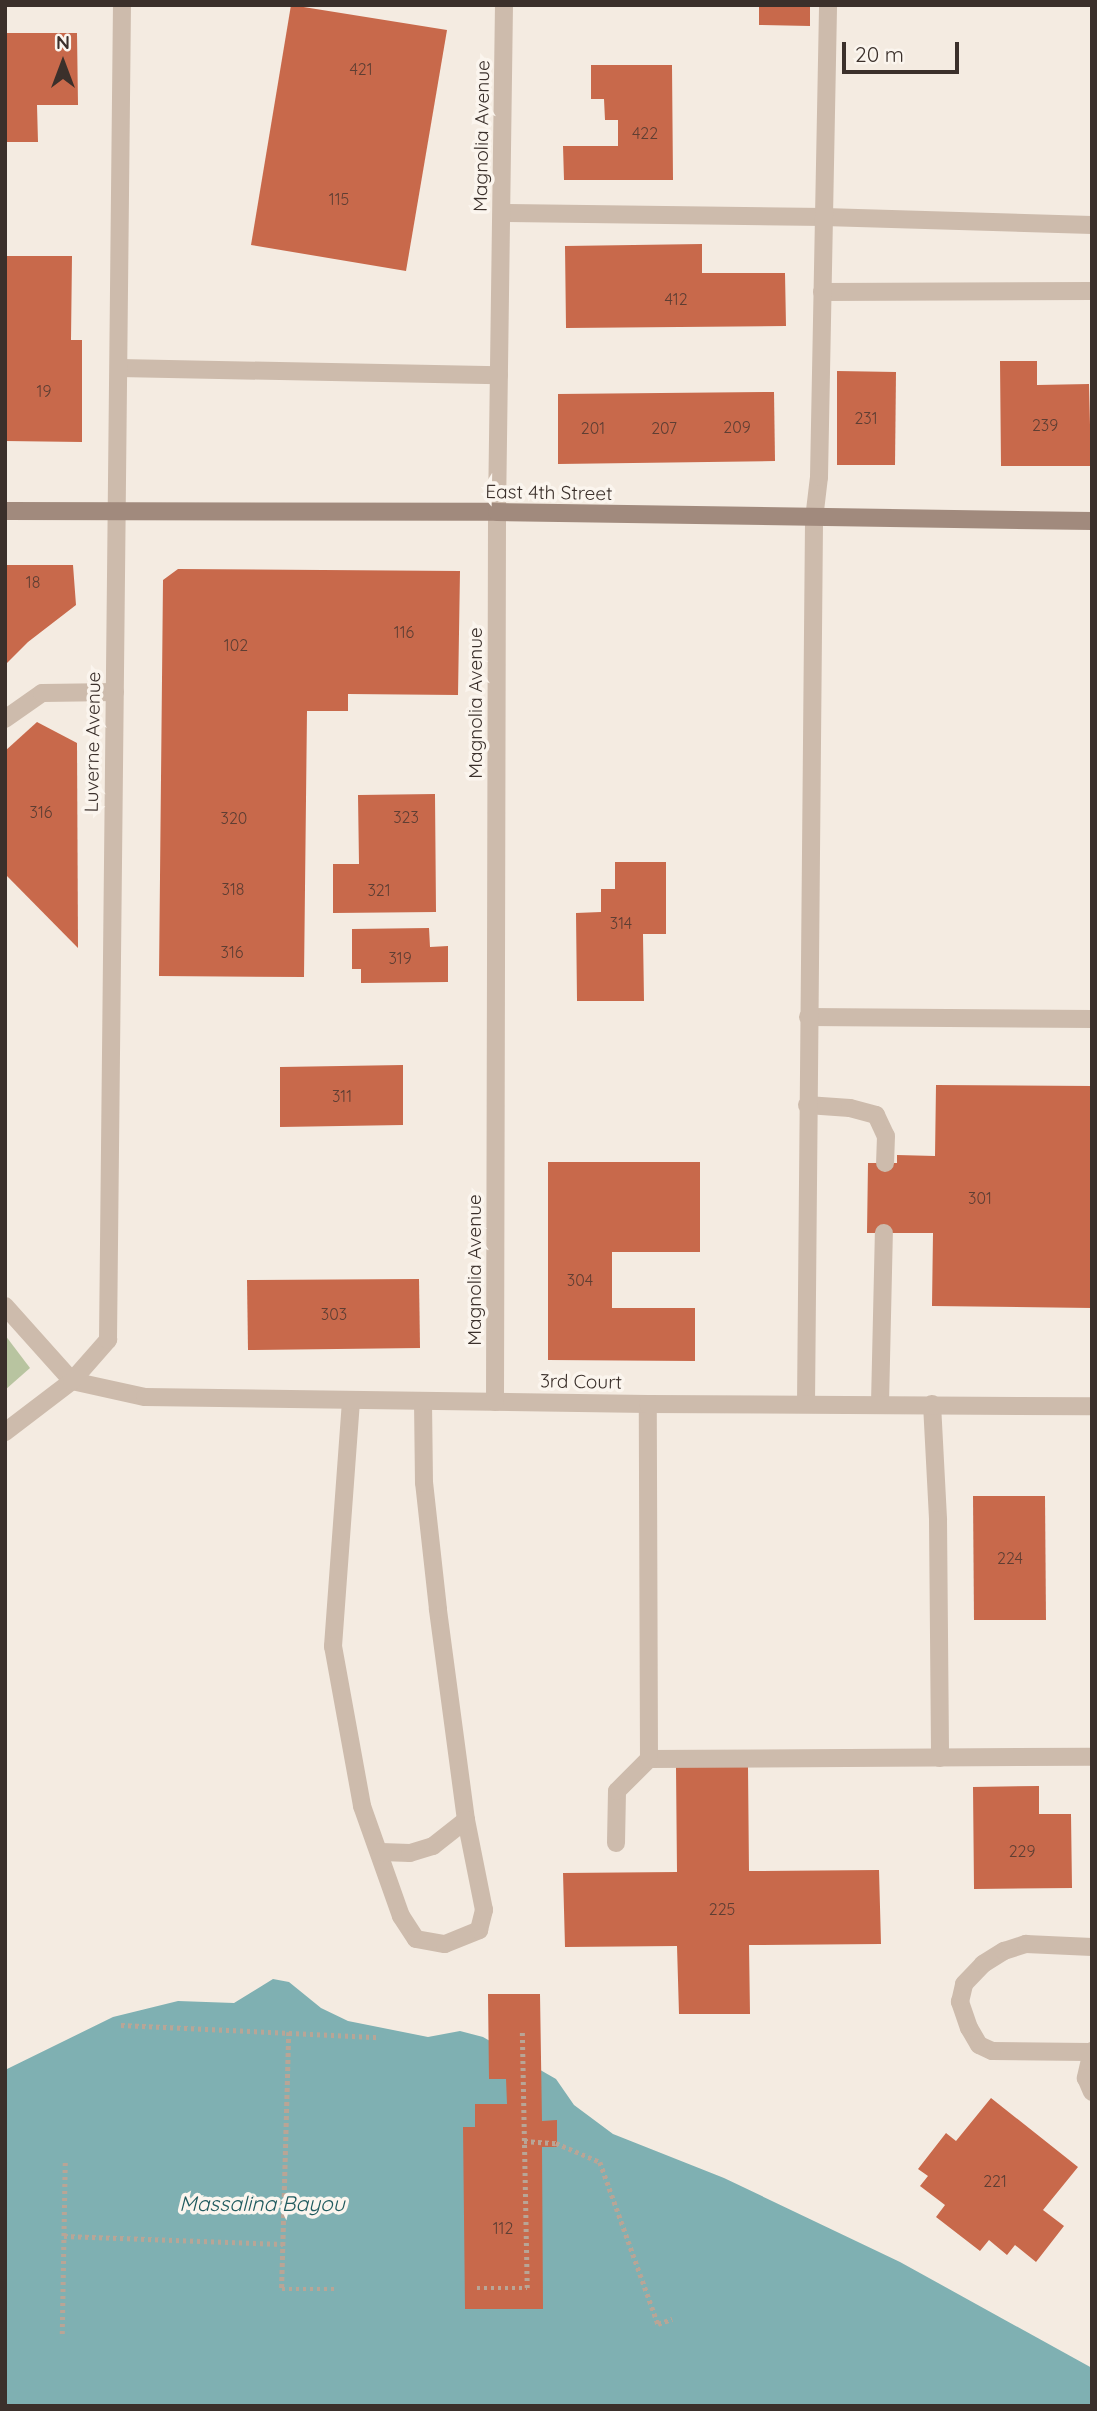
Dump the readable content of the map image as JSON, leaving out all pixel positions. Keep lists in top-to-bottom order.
{
  "streets": {
    "street": [
      "Magnolia Avenue",
      "East 4th Street",
      "Luverne Avenue",
      "3rd Court"
    ]
  },
  "crossings": [
    ["Magnolia Avenue", "East 4th Street"],
    ["Magnolia Avenue", "3rd Court"],
    ["East 4th Street", "Luverne Avenue"],
    ["Luverne Avenue", "3rd Court"]
  ],
  "water": ["Massalina Bayou"],
  "house_numbers": [
    "421",
    "422",
    "115",
    "412",
    "19",
    "231",
    "239",
    "209",
    "201",
    "207",
    "18",
    "116",
    "102",
    "316",
    "323",
    "320",
    "318",
    "321",
    "314",
    "316",
    "319",
    "311",
    "301",
    "304",
    "303",
    "224",
    "229",
    "225",
    "221",
    "112"
  ],
  "scale_bar": "20 m",
  "north": "top"
}
